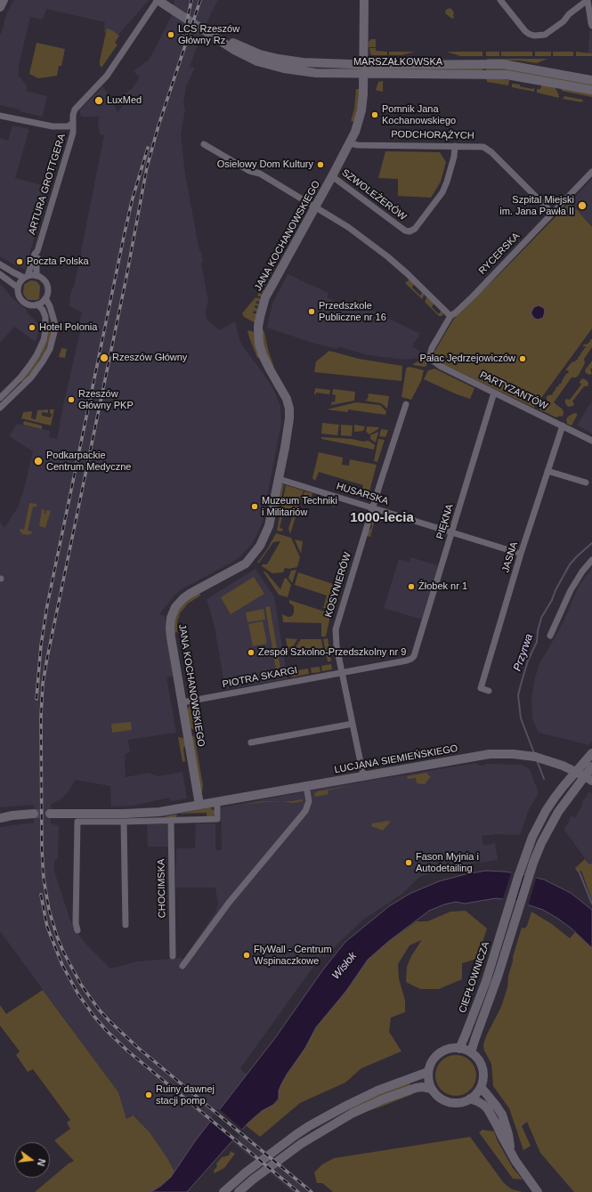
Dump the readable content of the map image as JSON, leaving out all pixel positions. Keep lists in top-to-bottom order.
{
  "streets": {
    "main road": [
      "MARSZAŁKOWSKA",
      "JANA KOCHANOWSKIEGO",
      "LUCJANA SIEMIEŃSKIEGO",
      "CIEPŁOWNICZA"
    ],
    "street": [
      "PODCHORĄŻYCH",
      "ARTURA GROTTGERA",
      "SZWOLEŻERÓW",
      "RYCERSKA",
      "PARTYZANTÓW",
      "HUSARSKA",
      "PIĘKNA",
      "JASNA",
      "KOSYNIERÓW",
      "PIOTRA SKARGI",
      "CHOCIMSKA"
    ]
  },
  "crossings": [
    ["MARSZAŁKOWSKA", "JANA KOCHANOWSKIEGO"],
    ["PODCHORĄŻYCH", "SZWOLEŻERÓW"],
    ["PODCHORĄŻYCH", "JANA KOCHANOWSKIEGO"],
    ["PODCHORĄŻYCH", "RYCERSKA"],
    ["SZWOLEŻERÓW", "JANA KOCHANOWSKIEGO"],
    ["JANA KOCHANOWSKIEGO", "HUSARSKA"],
    ["JANA KOCHANOWSKIEGO", "PIOTRA SKARGI"],
    ["JANA KOCHANOWSKIEGO", "LUCJANA SIEMIEŃSKIEGO"],
    ["RYCERSKA", "PARTYZANTÓW"],
    ["PARTYZANTÓW", "PIĘKNA"],
    ["PARTYZANTÓW", "JASNA"],
    ["HUSARSKA", "PIĘKNA"],
    ["HUSARSKA", "JASNA"],
    ["HUSARSKA", "KOSYNIERÓW"],
    ["PIĘKNA", "PIOTRA SKARGI"],
    ["KOSYNIERÓW", "PIOTRA SKARGI"],
    ["KOSYNIERÓW", "LUCJANA SIEMIEŃSKIEGO"],
    ["LUCJANA SIEMIEŃSKIEGO", "CIEPŁOWNICZA"]
  ],
  "districts": ["1000-lecia"],
  "water": ["Przyrwa", "Wisłok"],
  "places": [
    "LCS Rzeszów Główny Rz",
    "LuxMed",
    "Pomnik Jana Kochanowskiego",
    "Osielowy Dom Kultury",
    "Szpital Miejski im. Jana Pawła II",
    "Poczta Polska",
    "Przedszkole Publiczne nr 16",
    "Hotel Polonia",
    "Rzeszów Główny",
    "Pałac Jędrzejowiczów",
    "Rzeszów Główny PKP",
    "Podkarpackie Centrum Medyczne",
    "Muzeum Techniki i Militariów",
    "Żłobek nr 1",
    "Zespół Szkolno-Przedszkolny nr 9",
    "Fason Myjnia i Autodetailing",
    "FlyWall - Centrum Wspinaczkowe",
    "Ruiny dawnej stacji pomp"
  ],
  "north": "right"
}
